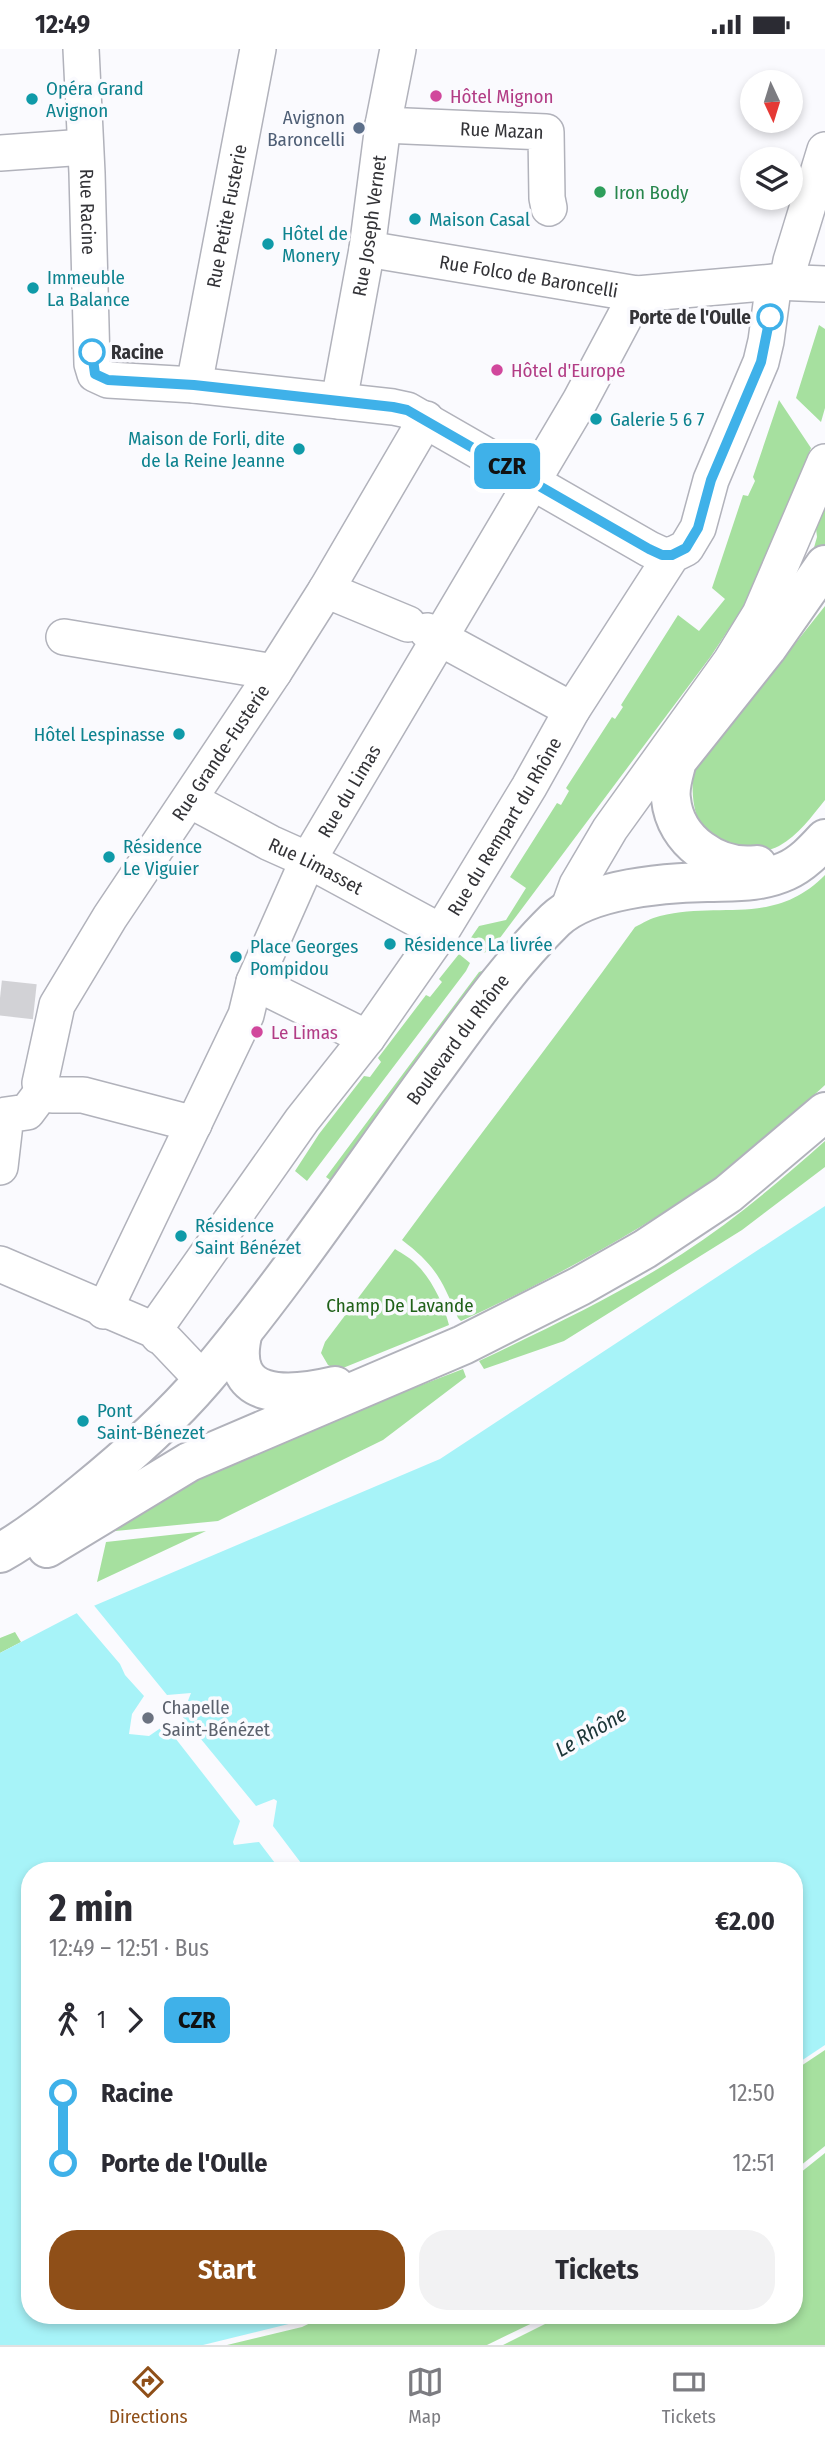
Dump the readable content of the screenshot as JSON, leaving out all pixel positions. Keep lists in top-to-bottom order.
{
  "streets": {
    "main road": ["Boulevard du Rhône"],
    "street": [
      "Rue Mazan",
      "Rue Racine",
      "Rue Petite Fusterie",
      "Rue Joseph Vernet",
      "Rue Folco de Baroncelli",
      "Rue Grande-Fusterie",
      "Rue du Limas",
      "Rue du Rempart du Rhône",
      "Rue Limasset"
    ]
  },
  "crossings": [
    ["Rue Mazan", "Rue Joseph Vernet"],
    ["Rue Racine", "Rue Petite Fusterie"],
    ["Rue Joseph Vernet", "Rue Folco de Baroncelli"],
    ["Rue Folco de Baroncelli", "Rue du Limas"],
    ["Rue Folco de Baroncelli", "Rue du Rempart du Rhône"],
    ["Rue Grande-Fusterie", "Rue Limasset"],
    ["Rue du Limas", "Rue Limasset"],
    ["Rue du Rempart du Rhône", "Rue Limasset"]
  ],
  "water": ["Le Rhône"],
  "parks": ["Champ De Lavande"],
  "places": [
    "Hôtel Mignon",
    "Opéra Grand Avignon",
    "Avignon Baroncelli",
    "Iron Body",
    "Maison Casal",
    "Hôtel de Monery",
    "Immeuble La Balance",
    "Porte de l'Oulle",
    "Racine",
    "Hôtel d'Europe",
    "Galerie 5 6 7",
    "Maison de Forli, dite de la Reine Jeanne",
    "Hôtel Lespinasse",
    "Résidence Le Viguier",
    "Résidence La livrée",
    "Place Georges Pompidou",
    "Le Limas",
    "Résidence Saint Bénézet",
    "Pont Saint-Bénezet",
    "Chapelle Saint-Bénézet"
  ],
  "lines": ["bus line CZR"],
  "north": "bottom",
  "page": {
    "status": "12:49",
    "on_map": "CZR",
    "heading": ["2 min", "12:49 – 12:51 · Bus", "€2.00"],
    "legs": ["1", "CZR"],
    "list": [
      {
        "name": "Racine",
        "value": "12:50"
      },
      {
        "name": "Porte de l'Oulle",
        "value": "12:51"
      }
    ],
    "buttons": ["Start", "Tickets"],
    "tabs": ["Directions", "Map", "Tickets"]
  }
}
